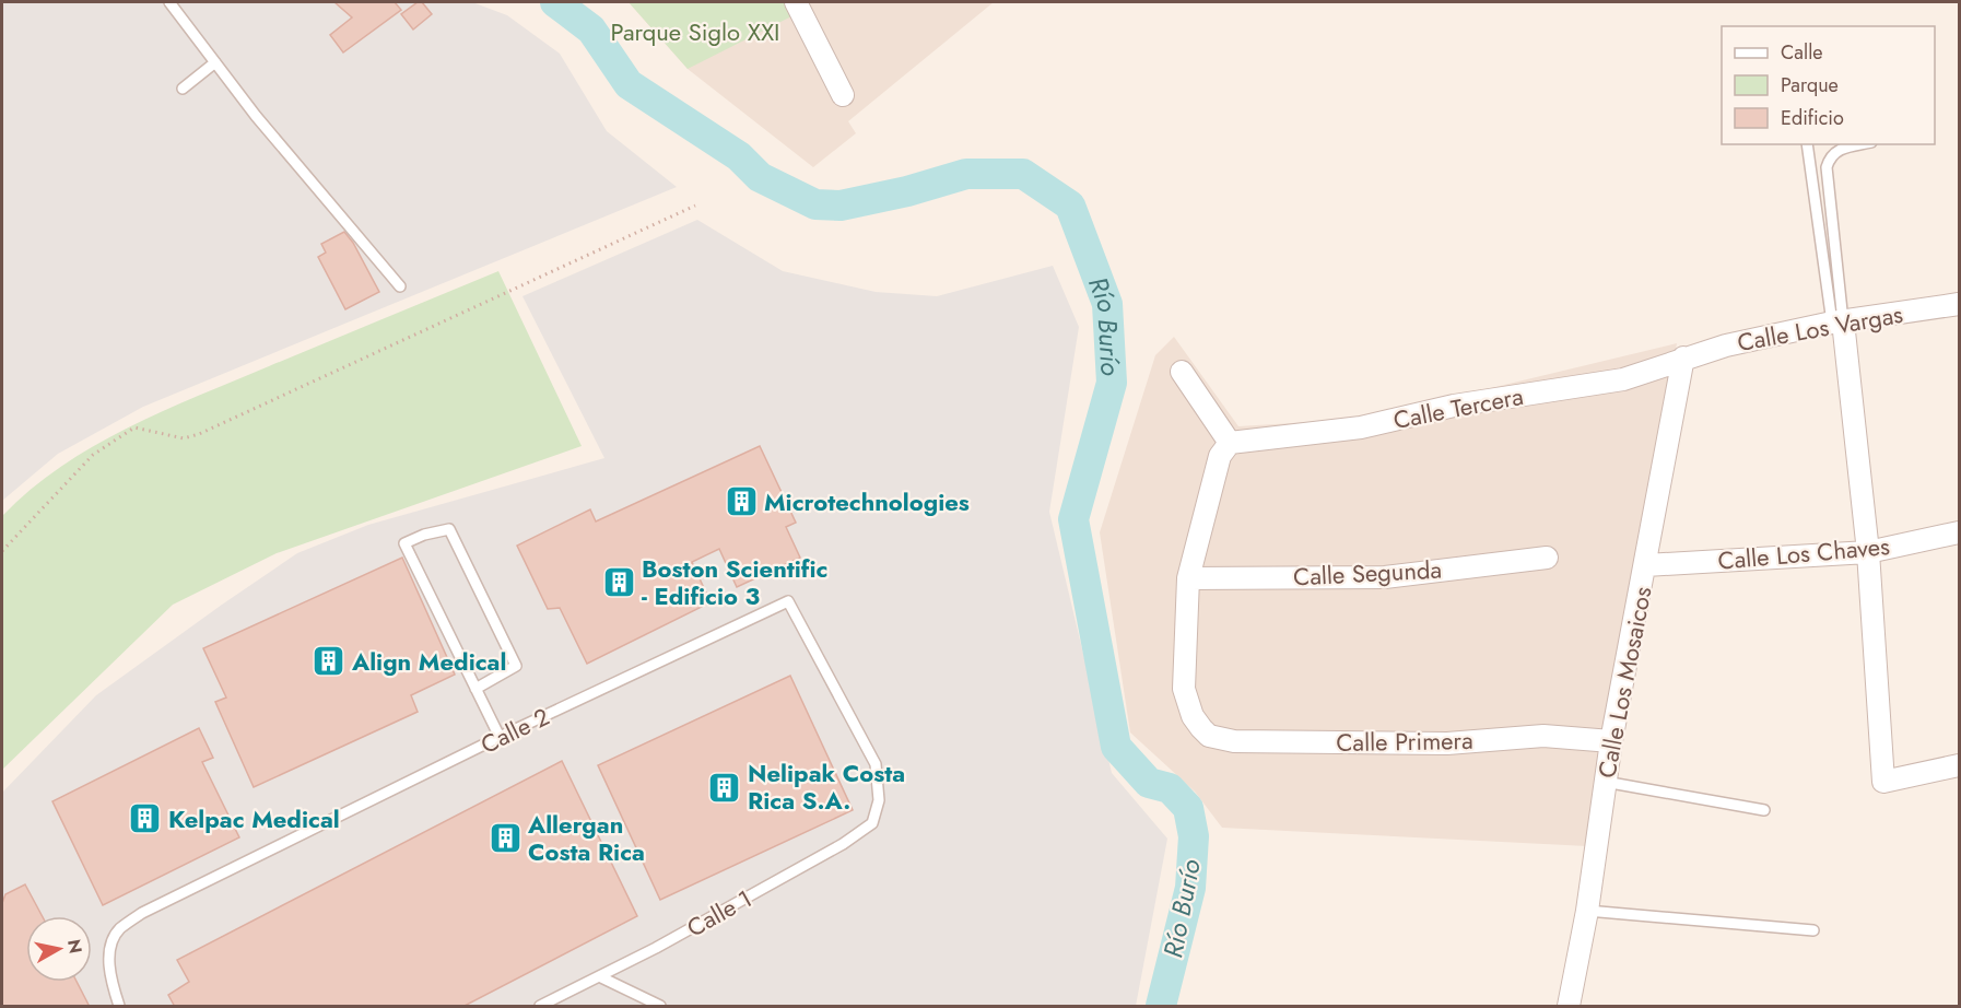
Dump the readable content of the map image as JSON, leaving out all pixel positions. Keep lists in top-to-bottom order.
{
  "streets": {
    "street": [
      "Calle Los Vargas",
      "Calle Tercera",
      "Calle Los Chaves",
      "Calle Segunda",
      "Calle Los Mosaicos",
      "Calle Primera"
    ],
    "lane": ["Calle 2", "Calle 1"]
  },
  "crossings": [
    ["Calle Los Vargas", "Calle Tercera"],
    ["Calle Los Vargas", "Calle Los Mosaicos"],
    ["Calle Tercera", "Calle Los Mosaicos"],
    ["Calle Los Chaves", "Calle Los Mosaicos"],
    ["Calle Segunda", "Calle Primera"],
    ["Calle Los Mosaicos", "Calle Primera"],
    ["Calle 2", "Calle 1"]
  ],
  "water": ["Río Burío"],
  "parks": ["Parque Siglo XXI"],
  "places": {
    "building": [
      "Microtechnologies",
      "Boston Scientific - Edificio 3",
      "Align Medical",
      "Nelipak Costa Rica S.A.",
      "Kelpac Medical",
      "Allergan Costa Rica"
    ]
  },
  "legend": ["Calle", "Parque", "Edificio"],
  "north": "right"
}
